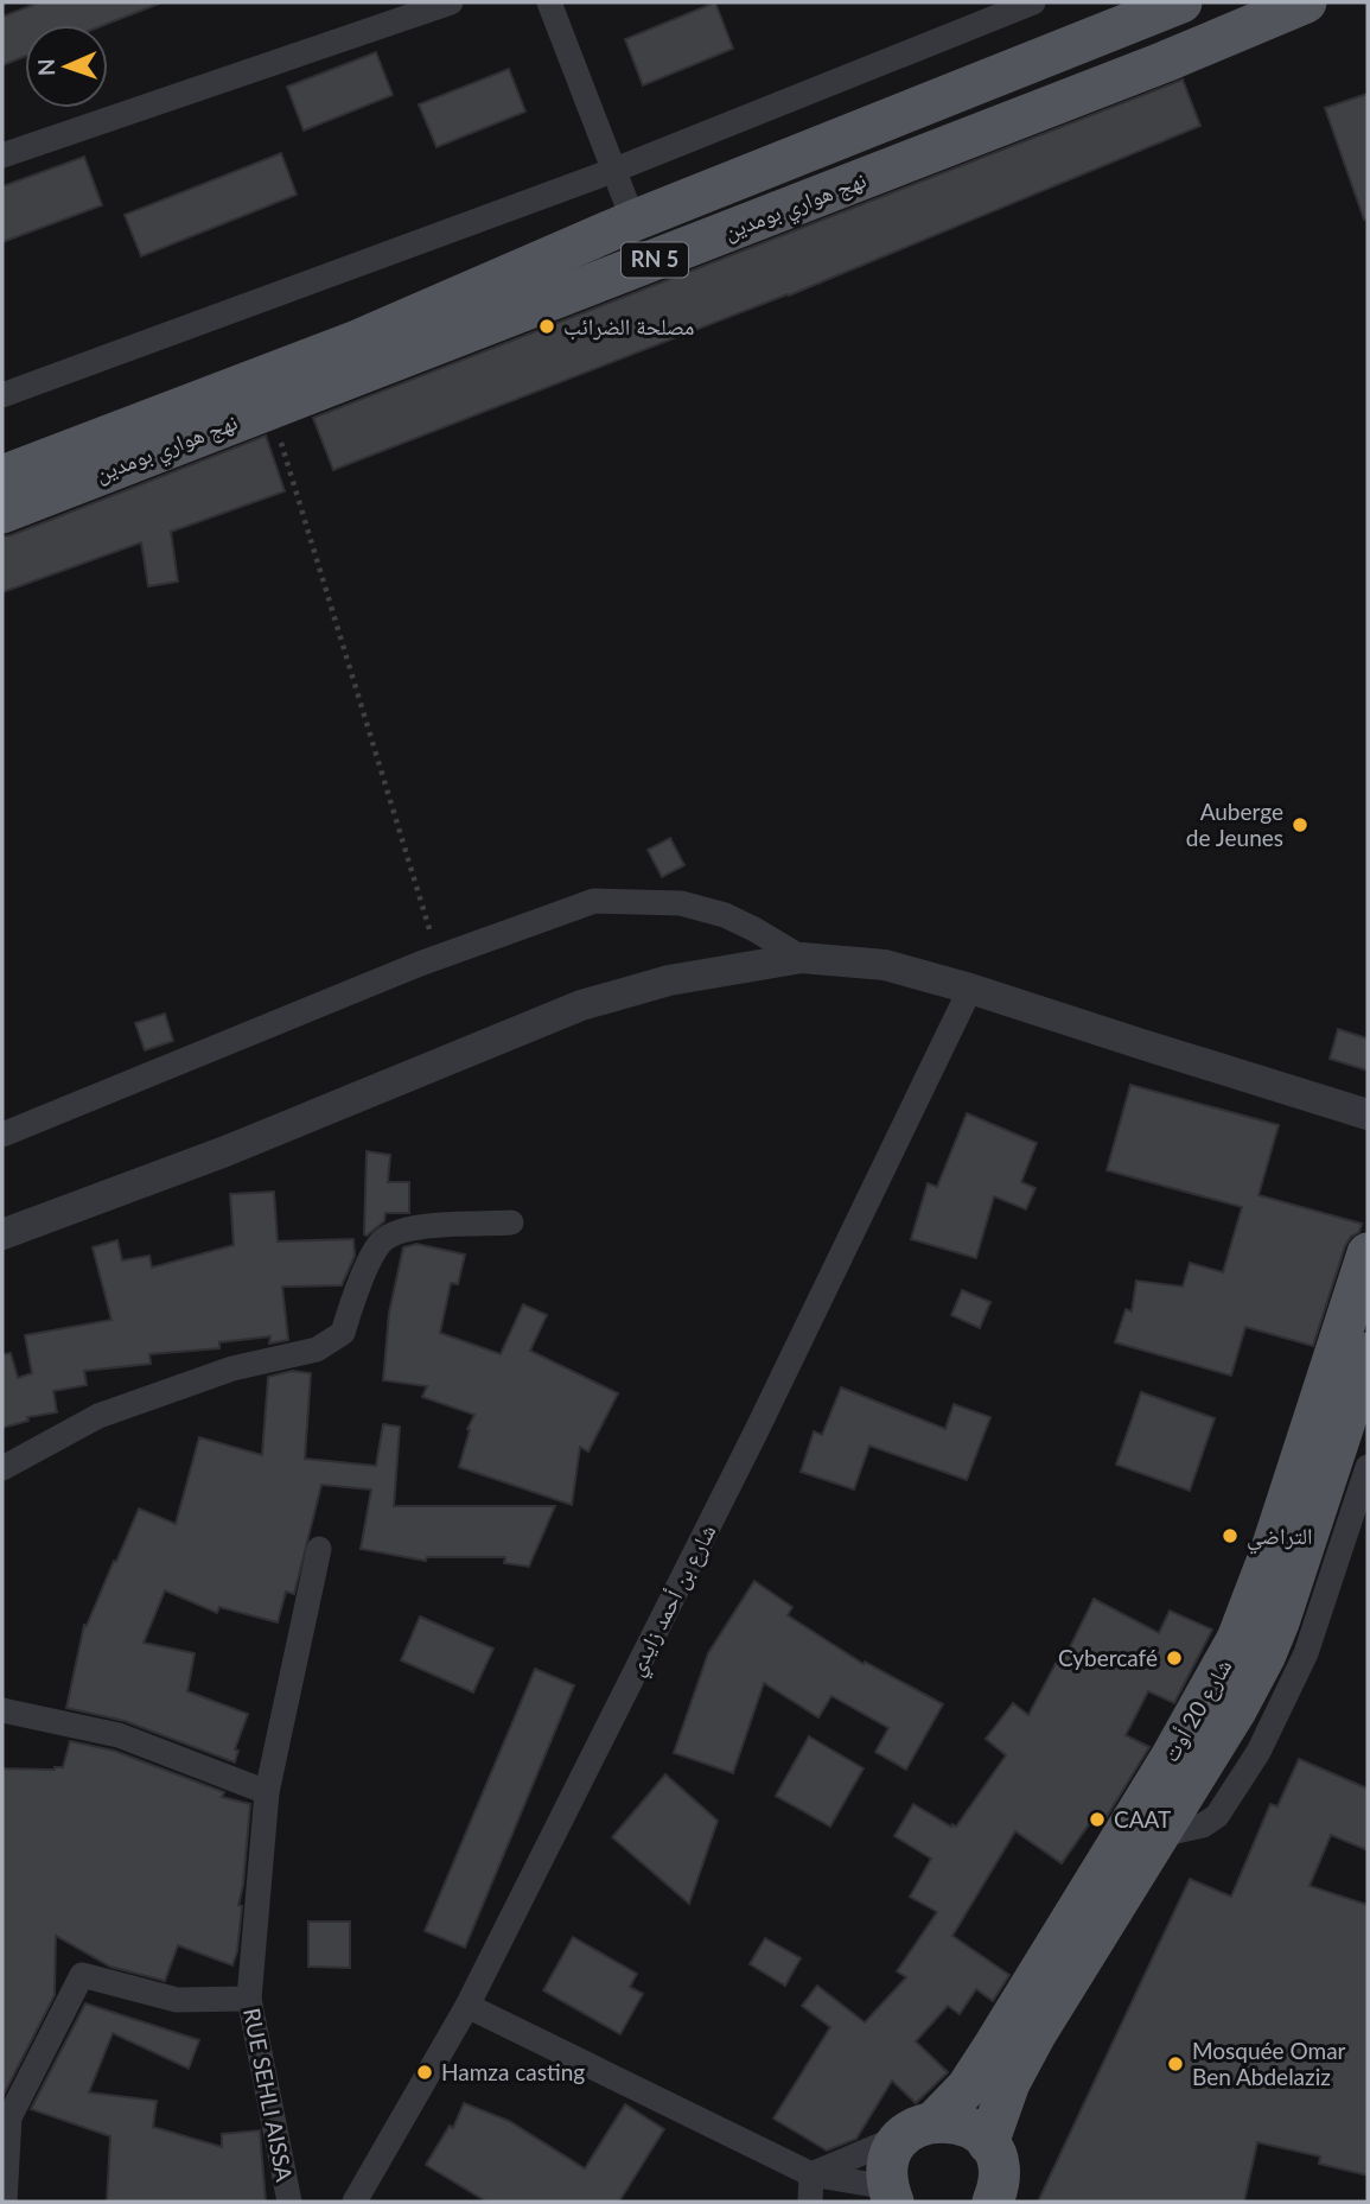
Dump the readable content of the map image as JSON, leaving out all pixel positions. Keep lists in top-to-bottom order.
{
  "streets": {
    "main road": ["نهج هواري بومدين", "RN 5", "شارع 20 أوت"],
    "street": ["شارع بن أحمد زايدي", "RUE SEHLI AISSA"]
  },
  "places": [
    "مصلحة الضرائب",
    "Auberge de Jeunes",
    "التراضي",
    "Cybercafé",
    "CAAT",
    "Mosquée Omar Ben Abdelaziz",
    "Hamza casting"
  ],
  "north": "left"
}
